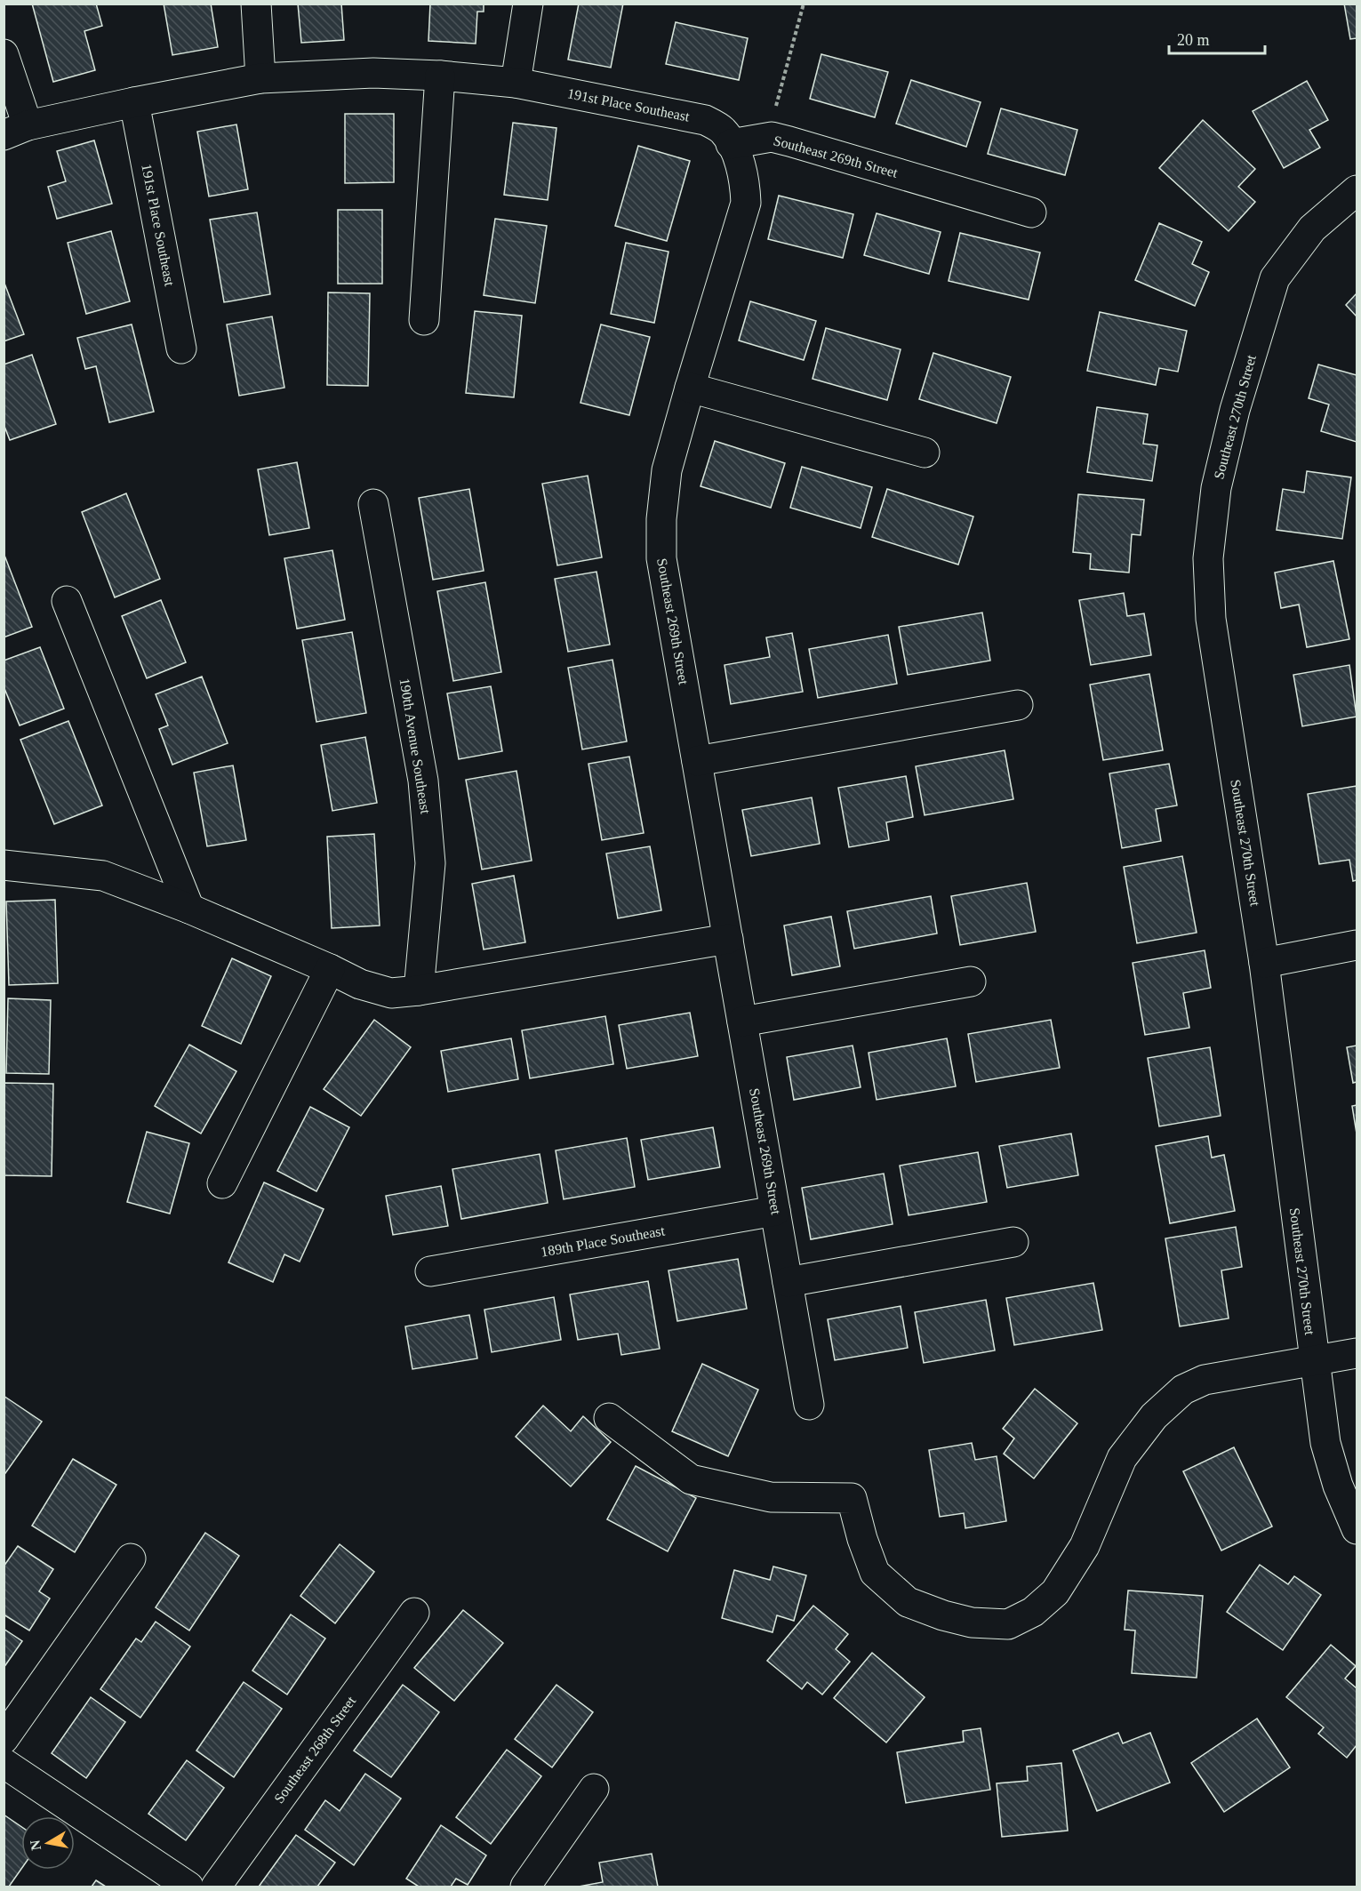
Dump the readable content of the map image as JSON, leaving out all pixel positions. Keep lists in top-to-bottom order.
{
  "streets": {
    "street": [
      "191st Place Southeast",
      "Southeast 269th Street",
      "Southeast 270th Street",
      "190th Avenue Southeast",
      "189th Place Southeast",
      "Southeast 268th Street"
    ]
  },
  "crossings": [
    ["191st Place Southeast", "Southeast 269th Street"],
    ["Southeast 269th Street", "189th Place Southeast"]
  ],
  "scale_bar": "20 m",
  "north": "left"
}
